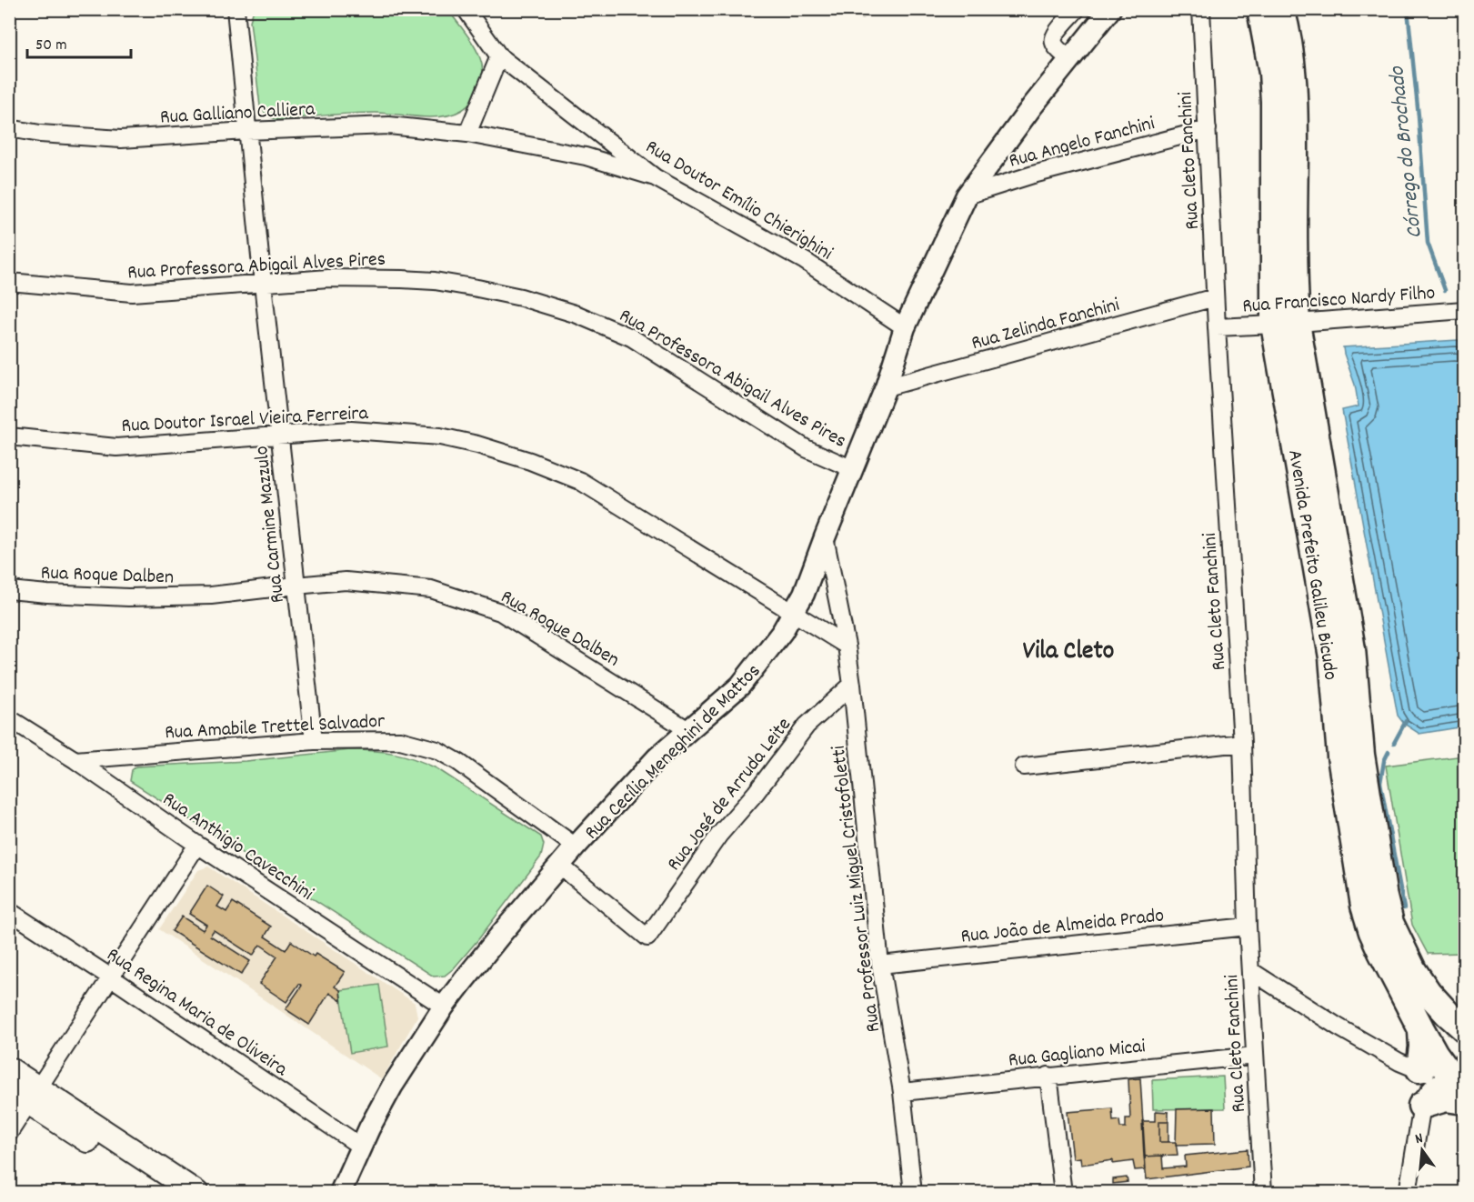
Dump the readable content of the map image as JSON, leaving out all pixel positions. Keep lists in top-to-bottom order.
{
  "streets": {
    "main road": ["Avenida Prefeito Galileu Bicudo"],
    "street": [
      "Rua Galliano Calliera",
      "Rua Angelo Fanchini",
      "Rua Cleto Fanchini",
      "Rua Doutor Emílio Chierighini",
      "Rua Professora Abigail Alves Pires",
      "Rua Francisco Nardy Filho",
      "Rua Zelinda Fanchini",
      "Rua Doutor Israel Vieira Ferreira",
      "Rua Carmine Mazzulo",
      "Rua Roque Dalben",
      "Rua Amabile Trettel Salvador",
      "Rua Cecília Meneghini de Mattos",
      "Rua José de Arruda Leite",
      "Rua Anthigio Cavecchini",
      "Rua Professor Luiz Miguel Cristofoletti",
      "Rua João de Almeida Prado",
      "Rua Regina Maria de Oliveira",
      "Rua Gagliano Micai"
    ]
  },
  "crossings": [
    ["Rua Galliano Calliera", "Rua Doutor Emílio Chierighini"],
    ["Rua Galliano Calliera", "Rua Carmine Mazzulo"],
    ["Rua Angelo Fanchini", "Rua Cleto Fanchini"],
    ["Rua Angelo Fanchini", "Rua Cecília Meneghini de Mattos"],
    ["Rua Cleto Fanchini", "Rua Francisco Nardy Filho"],
    ["Rua Cleto Fanchini", "Rua Zelinda Fanchini"],
    ["Rua Cleto Fanchini", "Rua João de Almeida Prado"],
    ["Rua Cleto Fanchini", "Rua Gagliano Micai"],
    ["Rua Doutor Emílio Chierighini", "Rua Cecília Meneghini de Mattos"],
    ["Rua Professora Abigail Alves Pires", "Rua Carmine Mazzulo"],
    ["Rua Professora Abigail Alves Pires", "Rua Cecília Meneghini de Mattos"],
    ["Rua Francisco Nardy Filho", "Avenida Prefeito Galileu Bicudo"],
    ["Rua Zelinda Fanchini", "Rua Cecília Meneghini de Mattos"],
    ["Rua Doutor Israel Vieira Ferreira", "Rua Carmine Mazzulo"],
    ["Rua Doutor Israel Vieira Ferreira", "Rua Cecília Meneghini de Mattos"],
    ["Rua Carmine Mazzulo", "Rua Roque Dalben"],
    ["Rua Carmine Mazzulo", "Rua Amabile Trettel Salvador"],
    ["Rua Roque Dalben", "Rua Cecília Meneghini de Mattos"],
    ["Rua Amabile Trettel Salvador", "Rua Cecília Meneghini de Mattos"],
    ["Rua Amabile Trettel Salvador", "Rua Anthigio Cavecchini"],
    ["Rua Cecília Meneghini de Mattos", "Rua José de Arruda Leite"],
    ["Rua Cecília Meneghini de Mattos", "Rua Anthigio Cavecchini"],
    ["Rua Cecília Meneghini de Mattos", "Rua Professor Luiz Miguel Cristofoletti"],
    ["Rua Cecília Meneghini de Mattos", "Rua Regina Maria de Oliveira"],
    ["Rua José de Arruda Leite", "Rua Professor Luiz Miguel Cristofoletti"],
    ["Rua Professor Luiz Miguel Cristofoletti", "Rua João de Almeida Prado"],
    ["Rua Professor Luiz Miguel Cristofoletti", "Rua Gagliano Micai"]
  ],
  "districts": ["Vila Cleto"],
  "water": ["Córrego do Brochado"],
  "scale_bar": "50 m",
  "north": "top"
}
